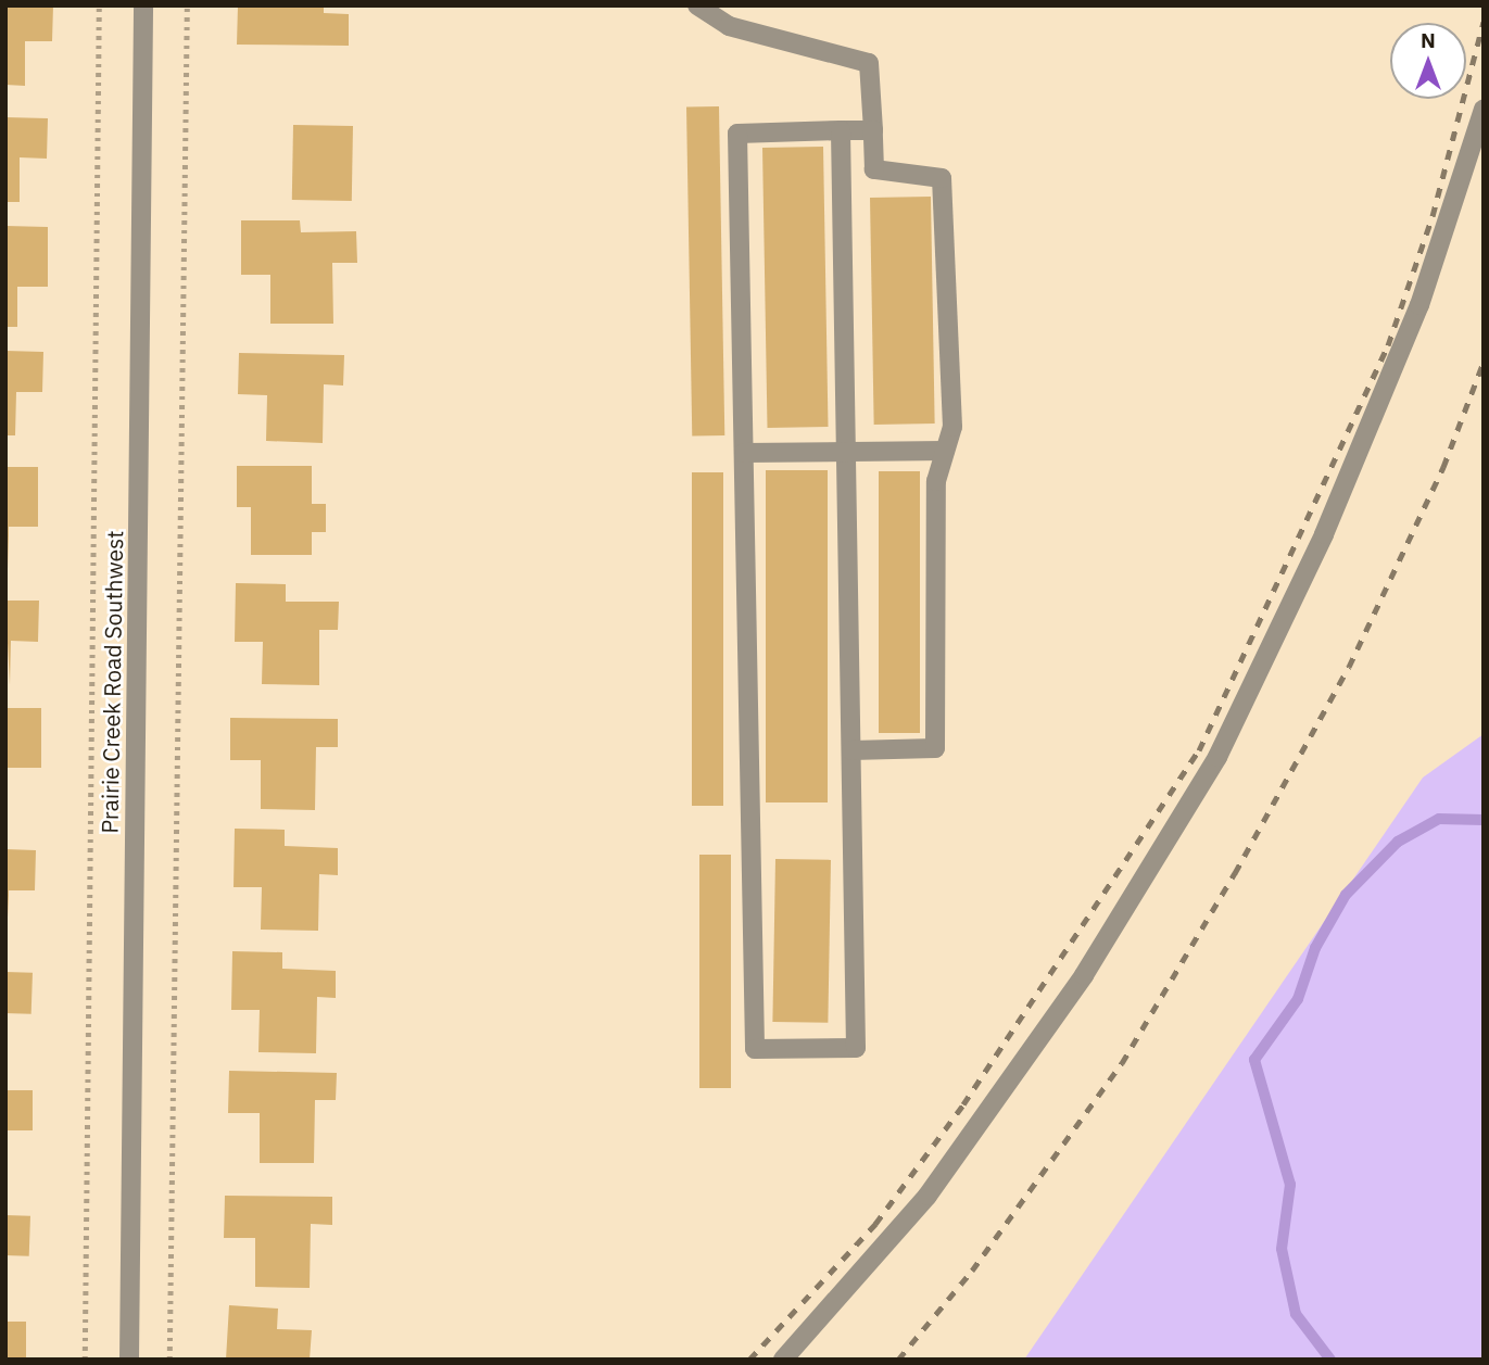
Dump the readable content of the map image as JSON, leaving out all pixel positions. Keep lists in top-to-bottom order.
{
  "streets": {
    "street": ["Prairie Creek Road Southwest"]
  },
  "north": "top"
}
